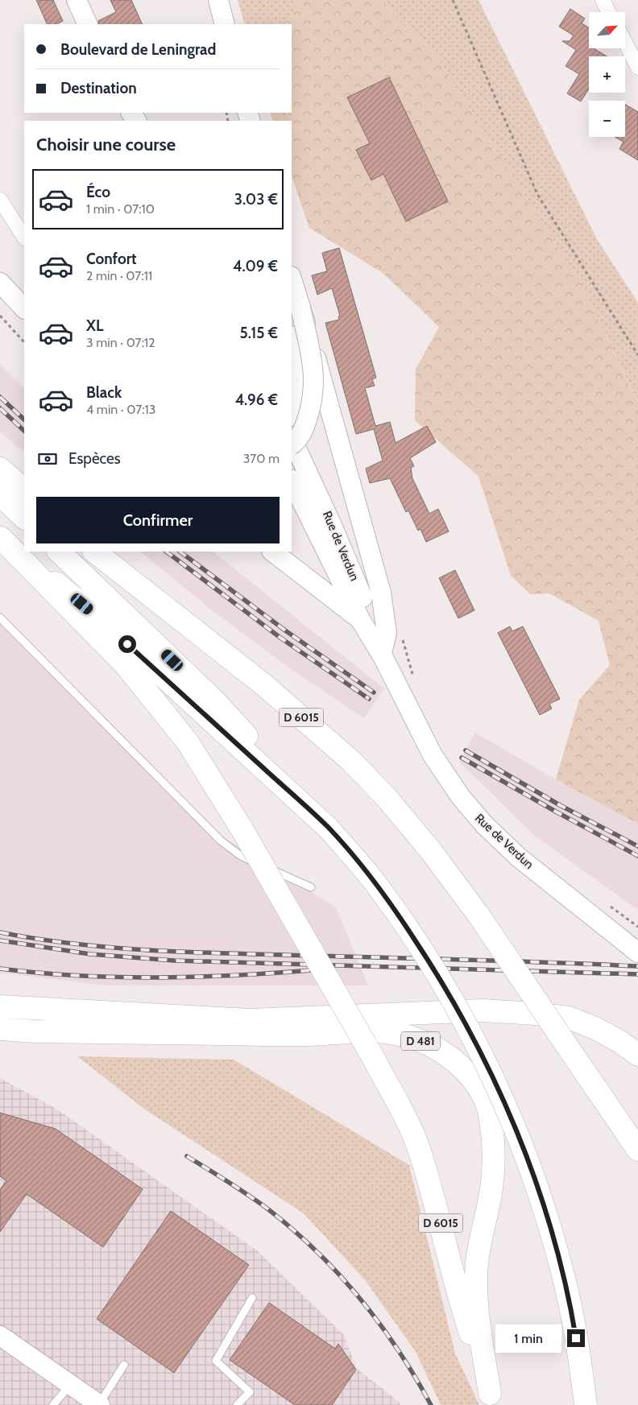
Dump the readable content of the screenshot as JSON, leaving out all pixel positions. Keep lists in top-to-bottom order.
{
  "streets": {
    "main road": ["Rue de Verdun", "D 6015", "D 481"]
  },
  "crossings": [
    ["D 6015", "D 481"]
  ],
  "north": "top right",
  "page": {
    "map_buttons": ["+", "−"],
    "banner": ["Boulevard de Leningrad", "Destination"],
    "heading": "Choisir une course",
    "list": [
      {
        "name": "Éco",
        "note": "1 min · 07:10",
        "value": "3.03 €"
      },
      {
        "name": "Confort",
        "note": "2 min · 07:11",
        "value": "4.09 €"
      },
      {
        "name": "XL",
        "note": "3 min · 07:12",
        "value": "5.15 €"
      },
      {
        "name": "Black",
        "note": "4 min · 07:13",
        "value": "4.96 €"
      }
    ],
    "pay": ["Espèces", "370 m"],
    "buttons": "Confirmer",
    "bubble": "1 min"
  }
}
